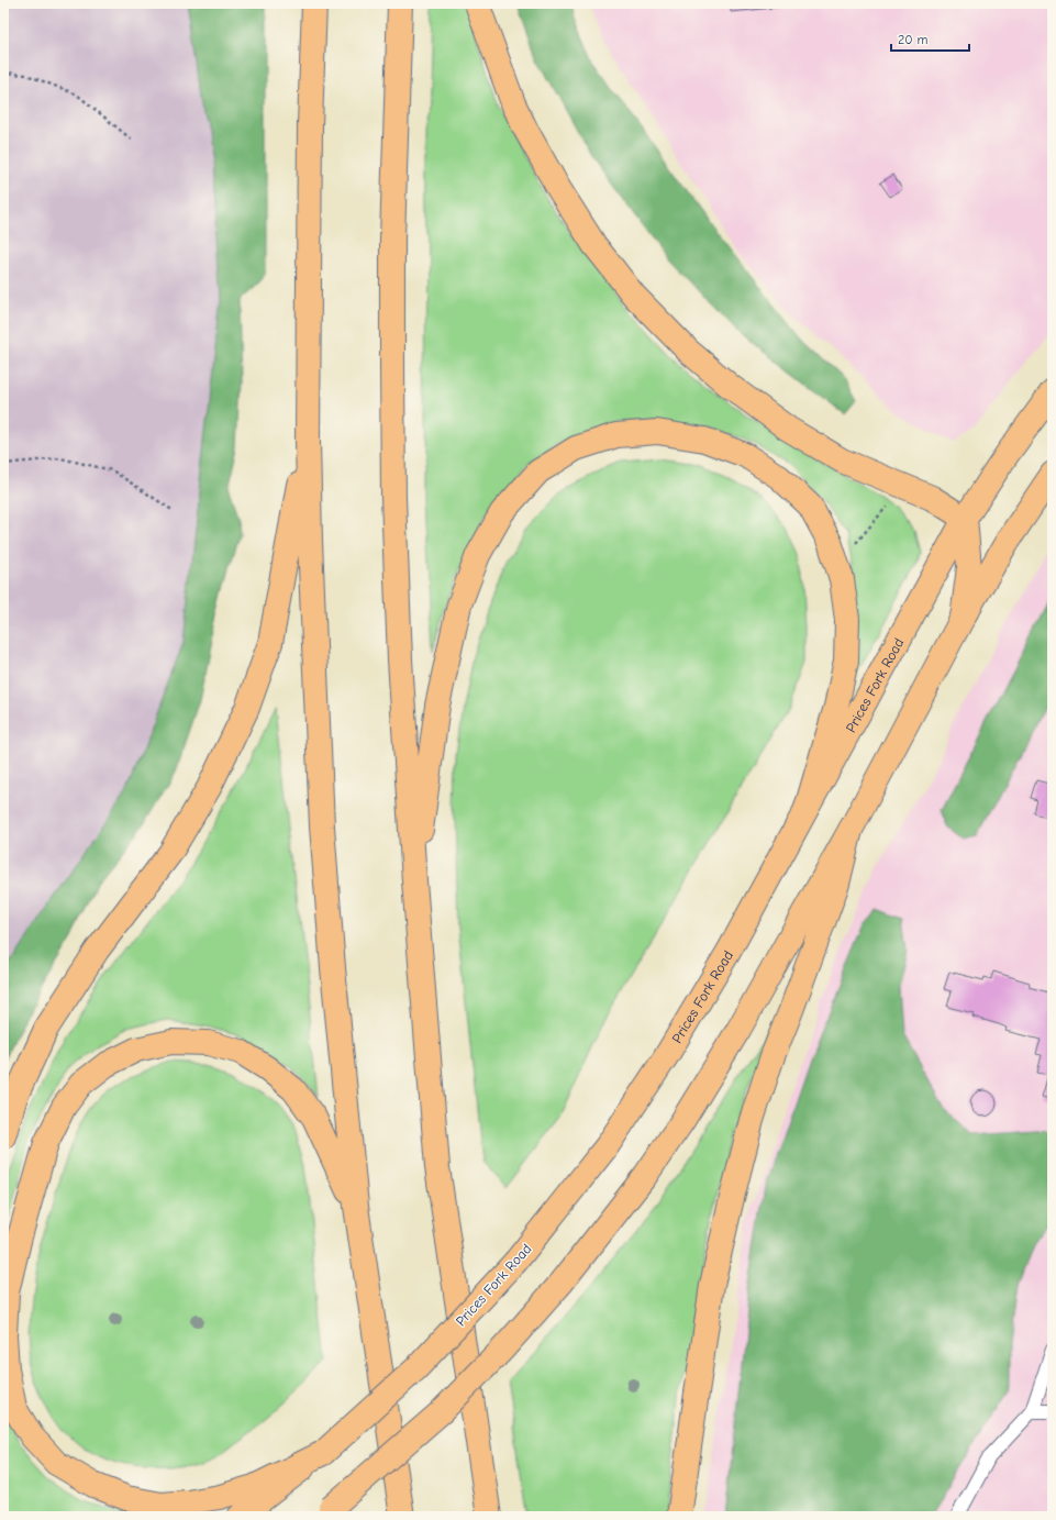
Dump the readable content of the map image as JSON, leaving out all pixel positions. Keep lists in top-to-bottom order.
{
  "streets": {
    "main road": ["Prices Fork Road"]
  },
  "scale_bar": "20 m"
}
